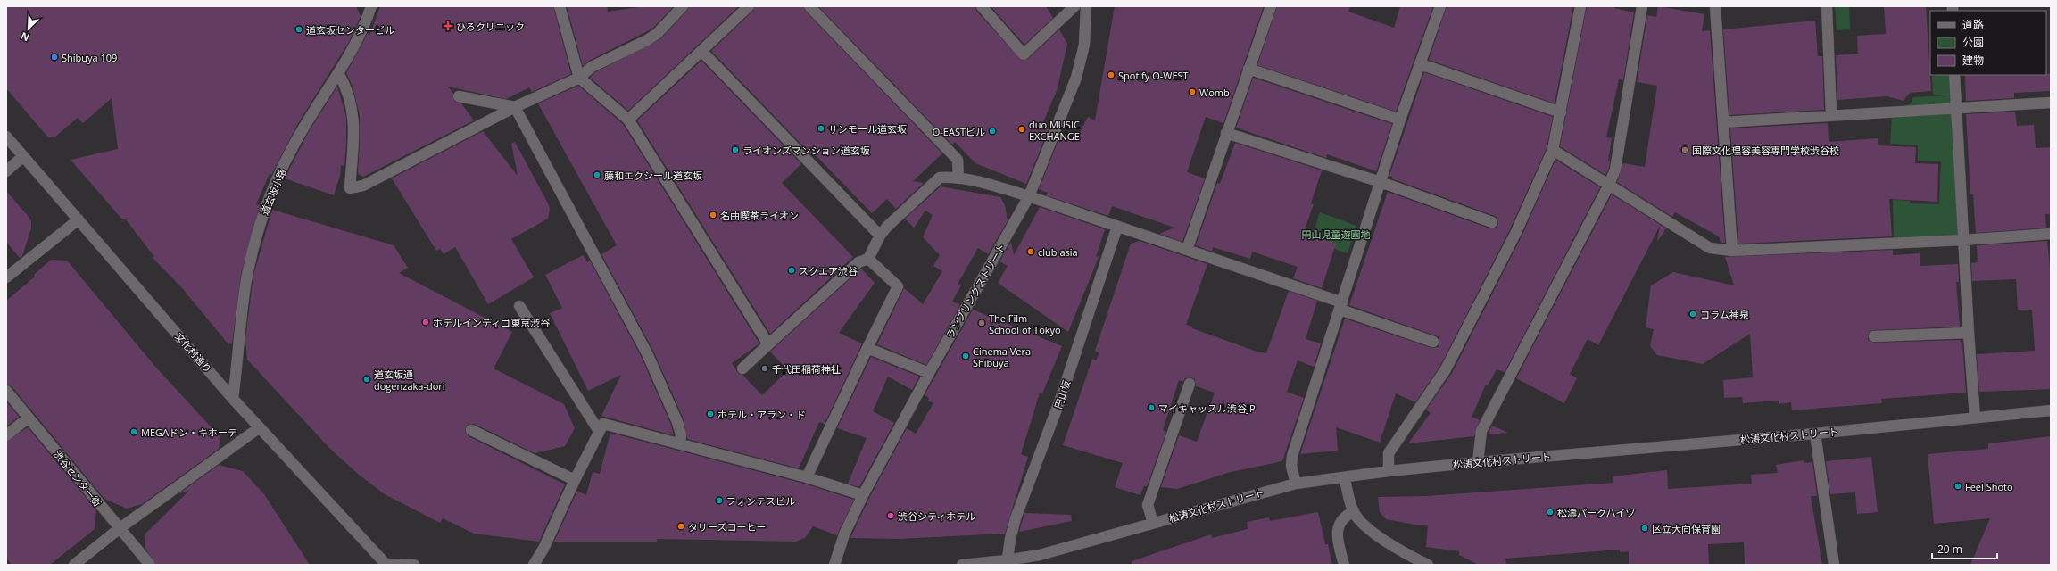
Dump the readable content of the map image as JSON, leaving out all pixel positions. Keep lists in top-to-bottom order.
{
  "streets": {
    "street": [
      "道玄坂小路",
      "ランブリングストリート",
      "文化村通り",
      "円山坂",
      "松涛文化村ストリート",
      "渋谷センター街"
    ]
  },
  "crossings": [
    ["道玄坂小路", "文化村通り"],
    ["円山坂", "松涛文化村ストリート"]
  ],
  "parks": ["円山児童遊園地"],
  "places": {
    "health": ["ひろクリニック"],
    "other": [
      "道玄坂センタービル",
      "Shibuya 109",
      "Spotify O-WEST",
      "Womb",
      "サンモール道玄坂",
      "duo MUSIC EXCHANGE",
      "O-EASTビル",
      "ライオンズマンション道玄坂",
      "国際文化理容美容専門学校渋谷校",
      "藤和エクシール道玄坂",
      "名曲喫茶ライオン",
      "club asia",
      "スクエア渋谷",
      "コラム神泉",
      "ホテルインディゴ東京渋谷",
      "The Film School of Tokyo",
      "Cinema Vera Shibuya",
      "千代田稲荷神社",
      "道玄坂通 dogenzaka-dori",
      "マイキャッスル渋谷JP",
      "ホテル・アラン・ド",
      "MEGAドン・キホーテ",
      "Feel Shoto",
      "フォンテスビル",
      "松濤パークハイツ",
      "渋谷シティホテル",
      "タリーズコーヒー",
      "区立大向保育園"
    ]
  },
  "legend": ["道路", "公園", "建物"],
  "scale_bar": "20 m",
  "north": "bottom left"
}
